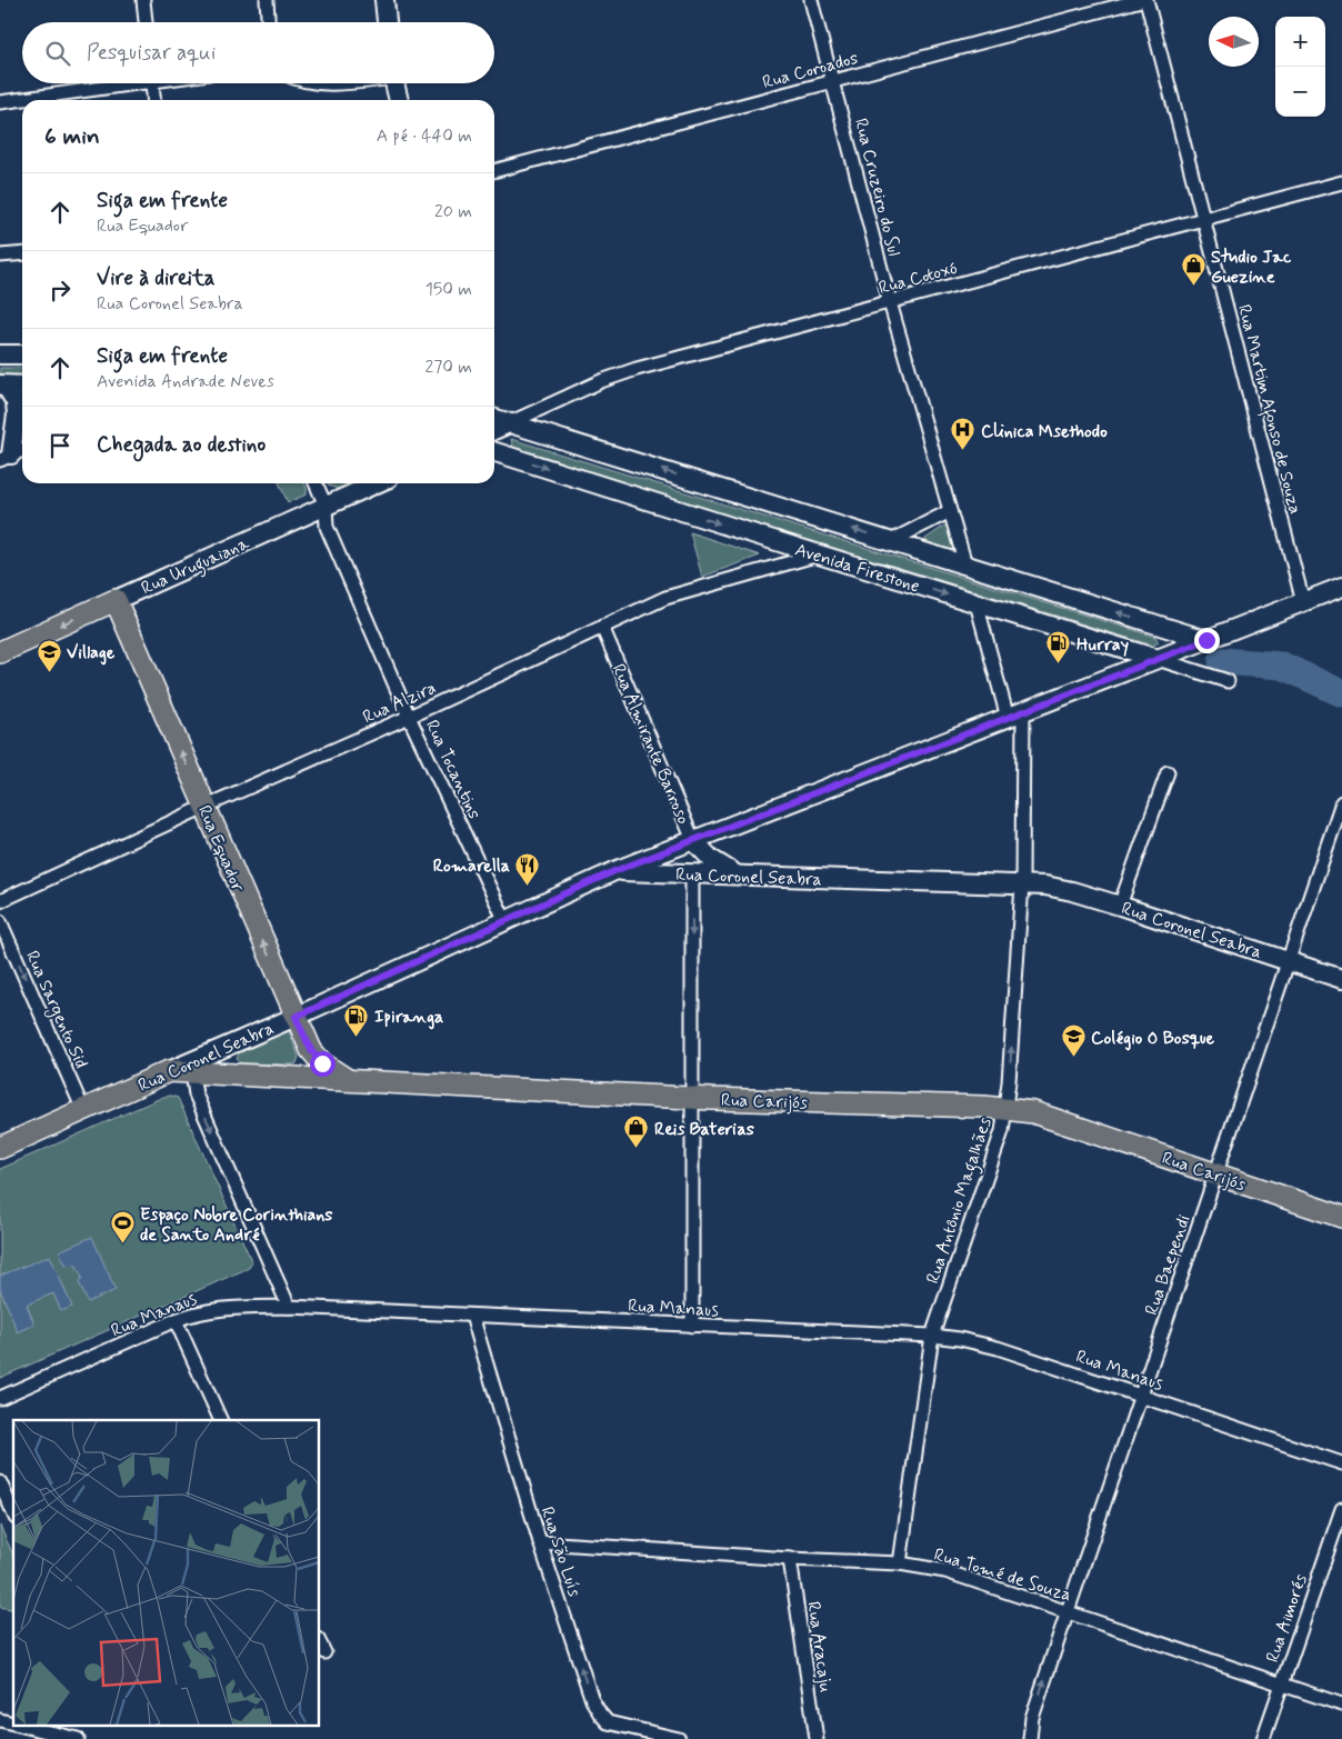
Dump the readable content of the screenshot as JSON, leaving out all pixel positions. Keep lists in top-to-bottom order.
{
  "streets": {
    "main road": [
      "Rua Uruguaiana",
      "Avenida Firestone",
      "Rua Almirante Barroso",
      "Rua Equador",
      "Rua Coronel Seabra",
      "Rua Carijós"
    ],
    "street": [
      "Rua Coroados",
      "Rua Cruzeiro do Sul",
      "Rua Cotoxó",
      "Rua Martim Afonso de Souza",
      "Rua Alzira",
      "Rua Tocantins",
      "Rua Sargento Sid",
      "Rua Antônio Magalhães",
      "Rua Baependi",
      "Rua Manaus",
      "Rua São Luís",
      "Rua Tomé de Souza",
      "Rua Aimorés",
      "Rua Aracaju"
    ]
  },
  "crossings": [
    ["Rua Coroados", "Rua Cruzeiro do Sul"],
    ["Rua Cruzeiro do Sul", "Rua Cotoxó"],
    ["Rua Cruzeiro do Sul", "Avenida Firestone"],
    ["Rua Cotoxó", "Rua Martim Afonso de Souza"],
    ["Rua Cotoxó", "Avenida Firestone"],
    ["Rua Uruguaiana", "Rua Tocantins"],
    ["Rua Uruguaiana", "Rua Equador"],
    ["Avenida Firestone", "Rua Alzira"],
    ["Rua Alzira", "Rua Almirante Barroso"],
    ["Rua Alzira", "Rua Tocantins"],
    ["Rua Alzira", "Rua Equador"],
    ["Rua Almirante Barroso", "Rua Coronel Seabra"],
    ["Rua Tocantins", "Rua Coronel Seabra"],
    ["Rua Equador", "Rua Coronel Seabra"],
    ["Rua Equador", "Rua Carijós"],
    ["Rua Coronel Seabra", "Rua Sargento Sid"],
    ["Rua Coronel Seabra", "Rua Carijós"],
    ["Rua Coronel Seabra", "Rua Antônio Magalhães"],
    ["Rua Coronel Seabra", "Rua Baependi"],
    ["Rua Carijós", "Rua Antônio Magalhães"],
    ["Rua Carijós", "Rua Baependi"],
    ["Rua Antônio Magalhães", "Rua Manaus"],
    ["Rua Antônio Magalhães", "Rua Tomé de Souza"],
    ["Rua Baependi", "Rua Manaus"],
    ["Rua Baependi", "Rua Tomé de Souza"],
    ["Rua Manaus", "Rua São Luís"],
    ["Rua São Luís", "Rua Tomé de Souza"],
    ["Rua Tomé de Souza", "Rua Aimorés"],
    ["Rua Tomé de Souza", "Rua Aracaju"]
  ],
  "one_way": ["Rua Equador", "Rua Sargento Sid", "Rua São Luís"],
  "places": {
    "shop": ["Studio Jac Guezine", "Reis Baterias"],
    "hospital": ["Clinica Msethodo"],
    "fuel station": ["Hurray", "Ipiranga"],
    "school or university": ["Village", "Colégio O Bosque"],
    "restaurant": ["Romarella"],
    "sports": ["Espaço Nobre Corinthians de Santo André"]
  },
  "north": "left",
  "page": {
    "map_buttons": ["+", "−"],
    "search": "Pesquisar aqui",
    "heading": ["6 min", "A pé · 440 m"],
    "list": [
      ["Siga em frente", "Rua Equador", "20 m"],
      ["Vire à direita", "Rua Coronel Seabra", "150 m"],
      ["Siga em frente", "Avenida Andrade Neves", "270 m"],
      "Chegada ao destino"
    ]
  }
}
